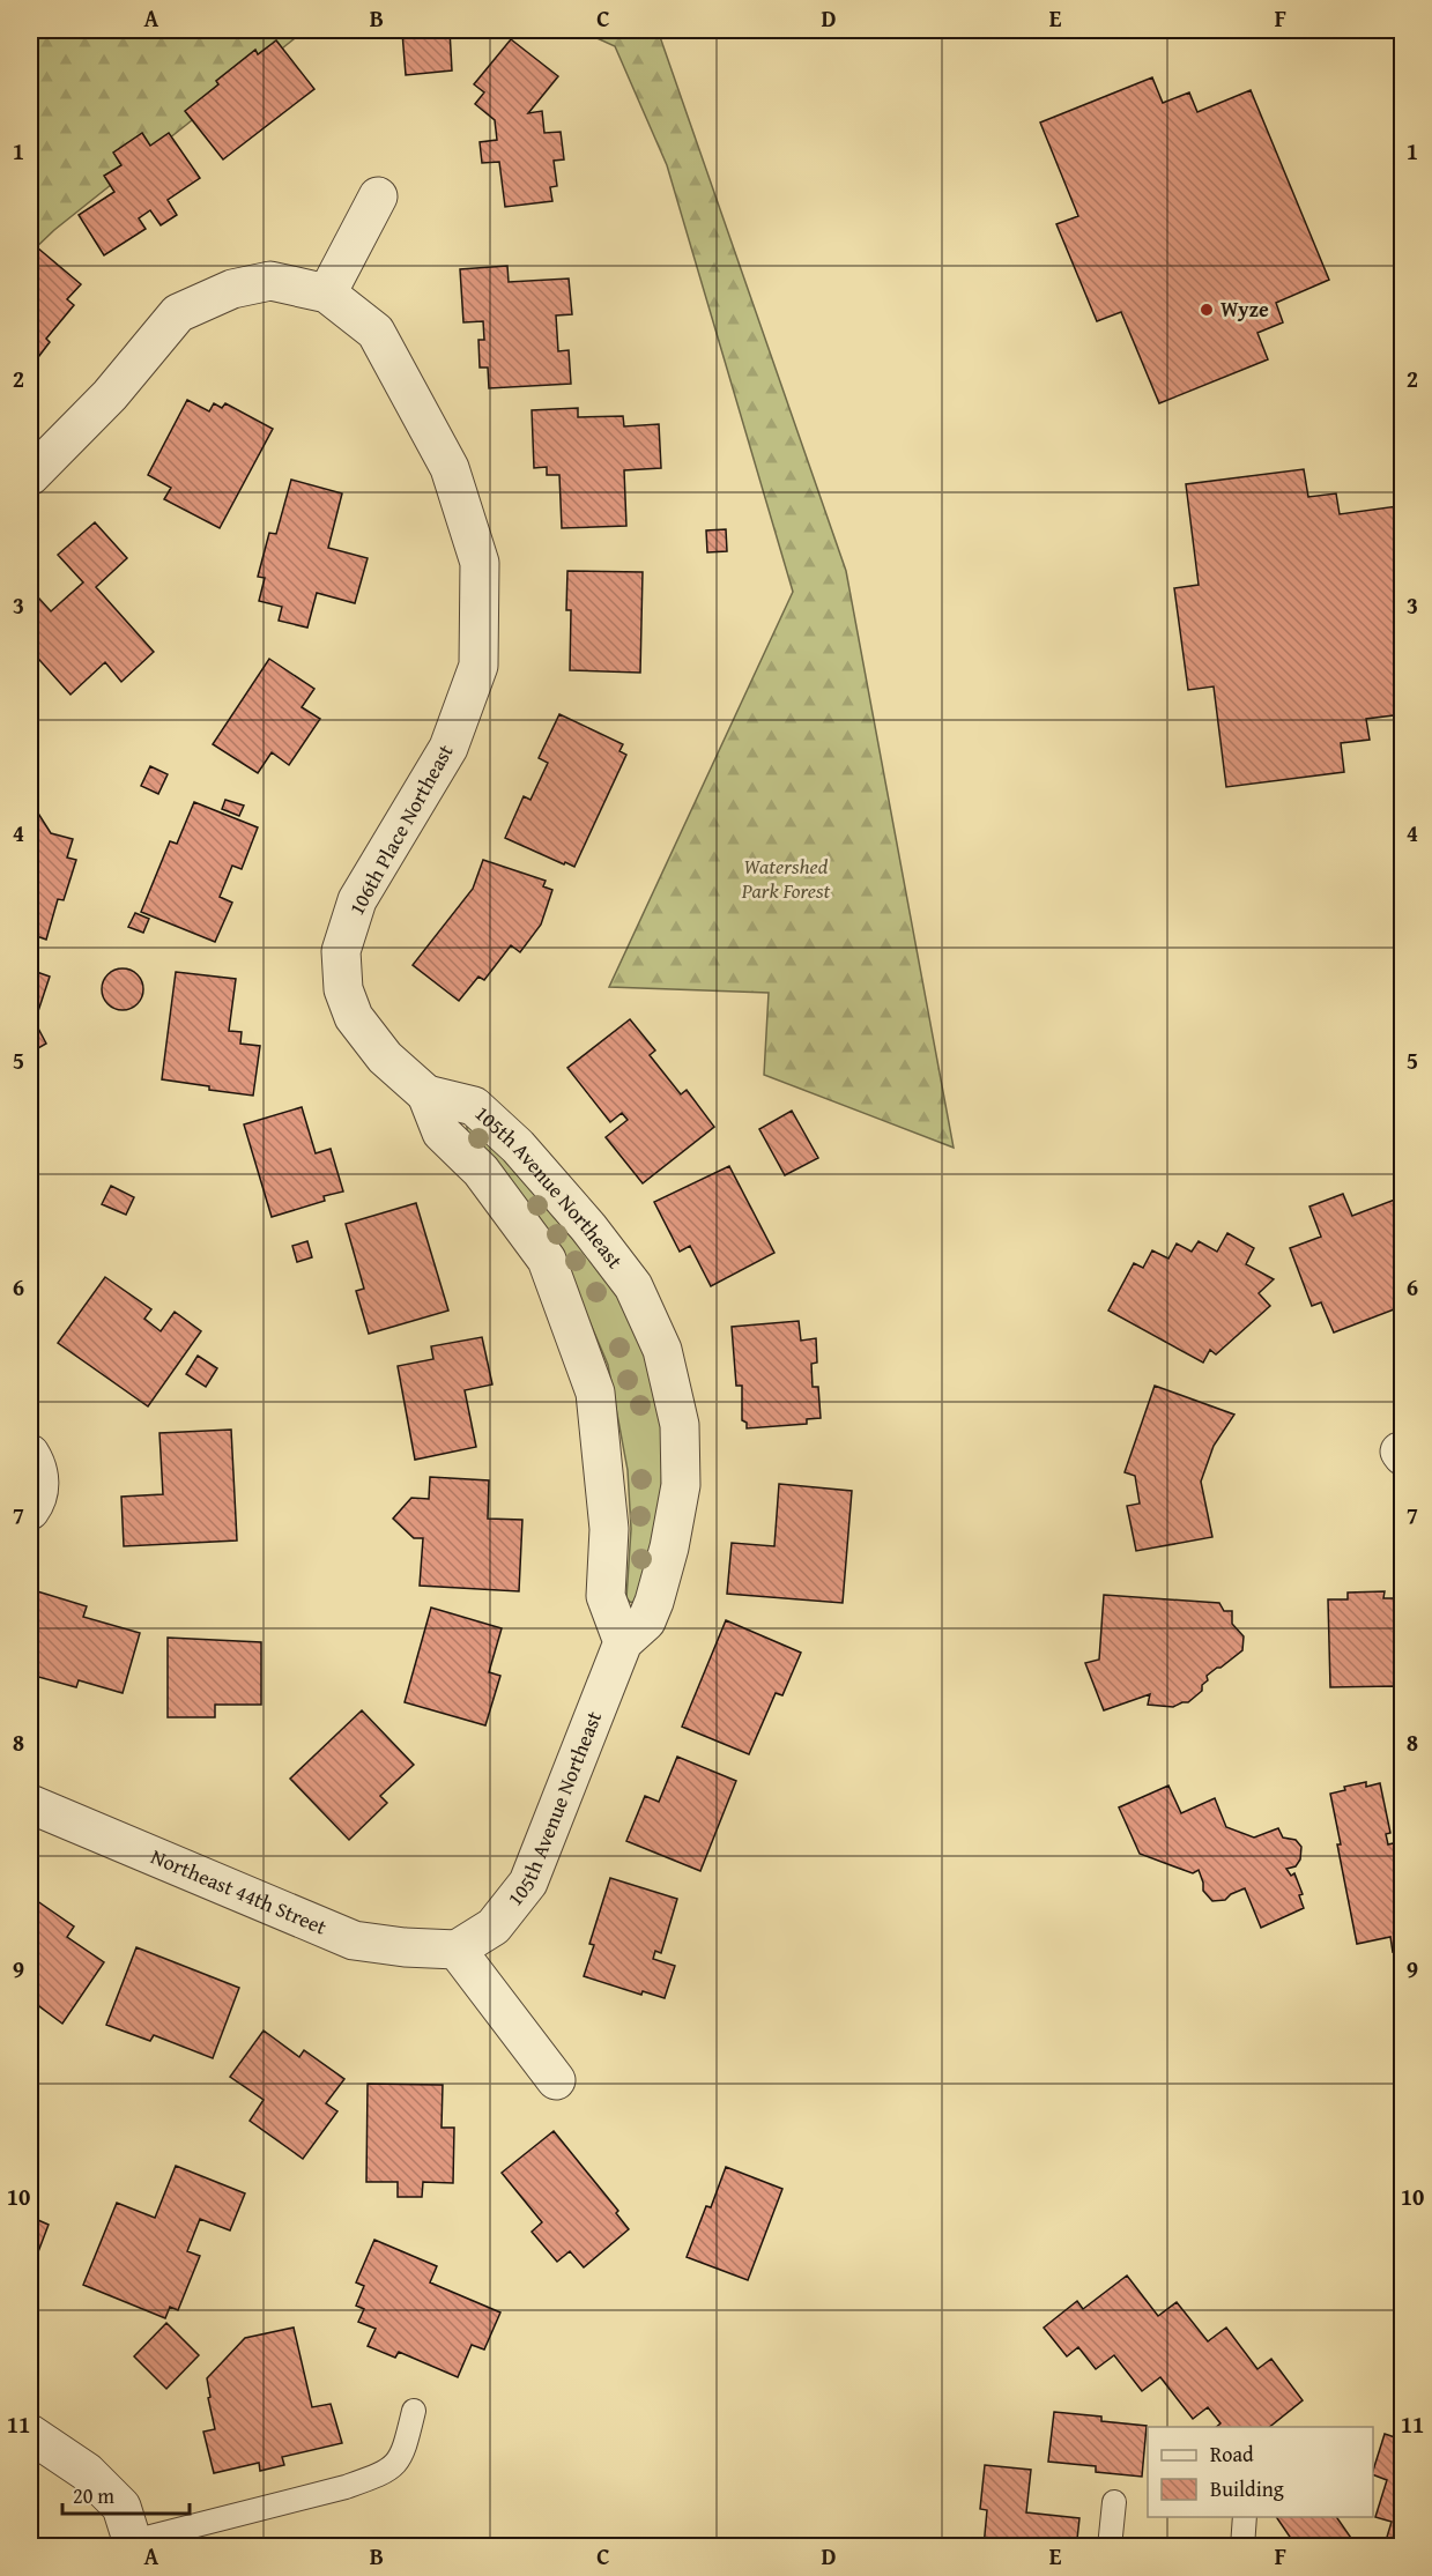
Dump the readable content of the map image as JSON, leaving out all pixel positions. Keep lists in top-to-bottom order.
{
  "streets": {
    "street": ["106th Place Northeast", "105th Avenue Northeast", "Northeast 44th Street"]
  },
  "crossings": [
    ["106th Place Northeast", "105th Avenue Northeast"],
    ["105th Avenue Northeast", "Northeast 44th Street"]
  ],
  "parks": ["Watershed Park Forest"],
  "places": ["Wyze"],
  "legend": ["Road", "Building"],
  "scale_bar": "20 m",
  "grid": {
    "columns": [
      "A",
      "B",
      "C",
      "D",
      "E",
      "F"
    ],
    "rows": [
      "1",
      "2",
      "3",
      "4",
      "5",
      "6",
      "7",
      "8",
      "9",
      "10",
      "11"
    ]
  }
}
